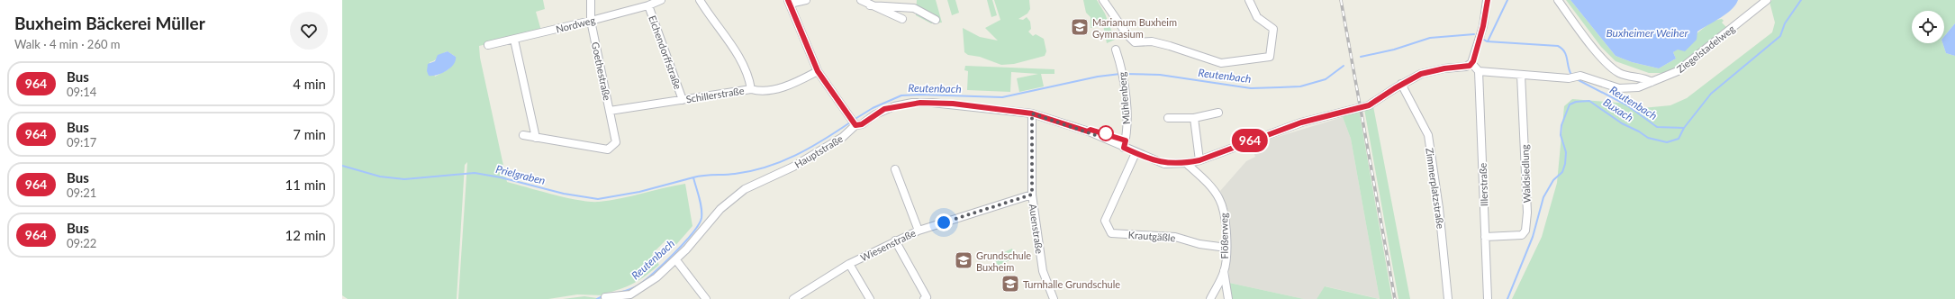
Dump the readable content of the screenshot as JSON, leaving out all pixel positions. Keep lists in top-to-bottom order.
{
  "streets": {
    "street": [
      "Nordweg",
      "Ziegelstadelweg",
      "Eichendorffstraße",
      "Goethestraße",
      "Schillerstraße",
      "Mühlenberg",
      "Hauptstraße",
      "Waldsiedlung",
      "Illerstraße",
      "Zimmerplatzstraße",
      "Auenstraße",
      "Krautgäßle",
      "Flößerweg",
      "Wiesenstraße"
    ]
  },
  "crossings": [
    ["Nordweg", "Eichendorffstraße"],
    ["Nordweg", "Goethestraße"],
    ["Ziegelstadelweg", "Waldsiedlung"],
    ["Ziegelstadelweg", "Illerstraße"],
    ["Eichendorffstraße", "Schillerstraße"],
    ["Goethestraße", "Schillerstraße"],
    ["Mühlenberg", "Hauptstraße"],
    ["Hauptstraße", "Zimmerplatzstraße"],
    ["Hauptstraße", "Auenstraße"],
    ["Hauptstraße", "Krautgäßle"],
    ["Hauptstraße", "Flößerweg"],
    ["Waldsiedlung", "Illerstraße"],
    ["Auenstraße", "Wiesenstraße"],
    ["Krautgäßle", "Flößerweg"]
  ],
  "water": [
    "Buxheimer Weiher",
    "Reutenbach",
    "Buxach",
    "Prielgraben"
  ],
  "places": {
    "school or university": ["Marianum Buxheim Gymnasium", "Grundschule Buxheim", "Turnhalle Grundschule"]
  },
  "lines": ["bus line 964"],
  "page": {
    "heading": ["Buxheim Bäckerei Müller", "Walk · 4 min · 260 m"],
    "on_map": "964",
    "list": [
      {
        "mark": "964",
        "name": "Bus",
        "note": "09:14",
        "value": "4 min"
      },
      {
        "mark": "964",
        "name": "Bus",
        "note": "09:17",
        "value": "7 min"
      },
      {
        "mark": "964",
        "name": "Bus",
        "note": "09:21",
        "value": "11 min"
      },
      {
        "mark": "964",
        "name": "Bus",
        "note": "09:22",
        "value": "12 min"
      }
    ]
  }
}
